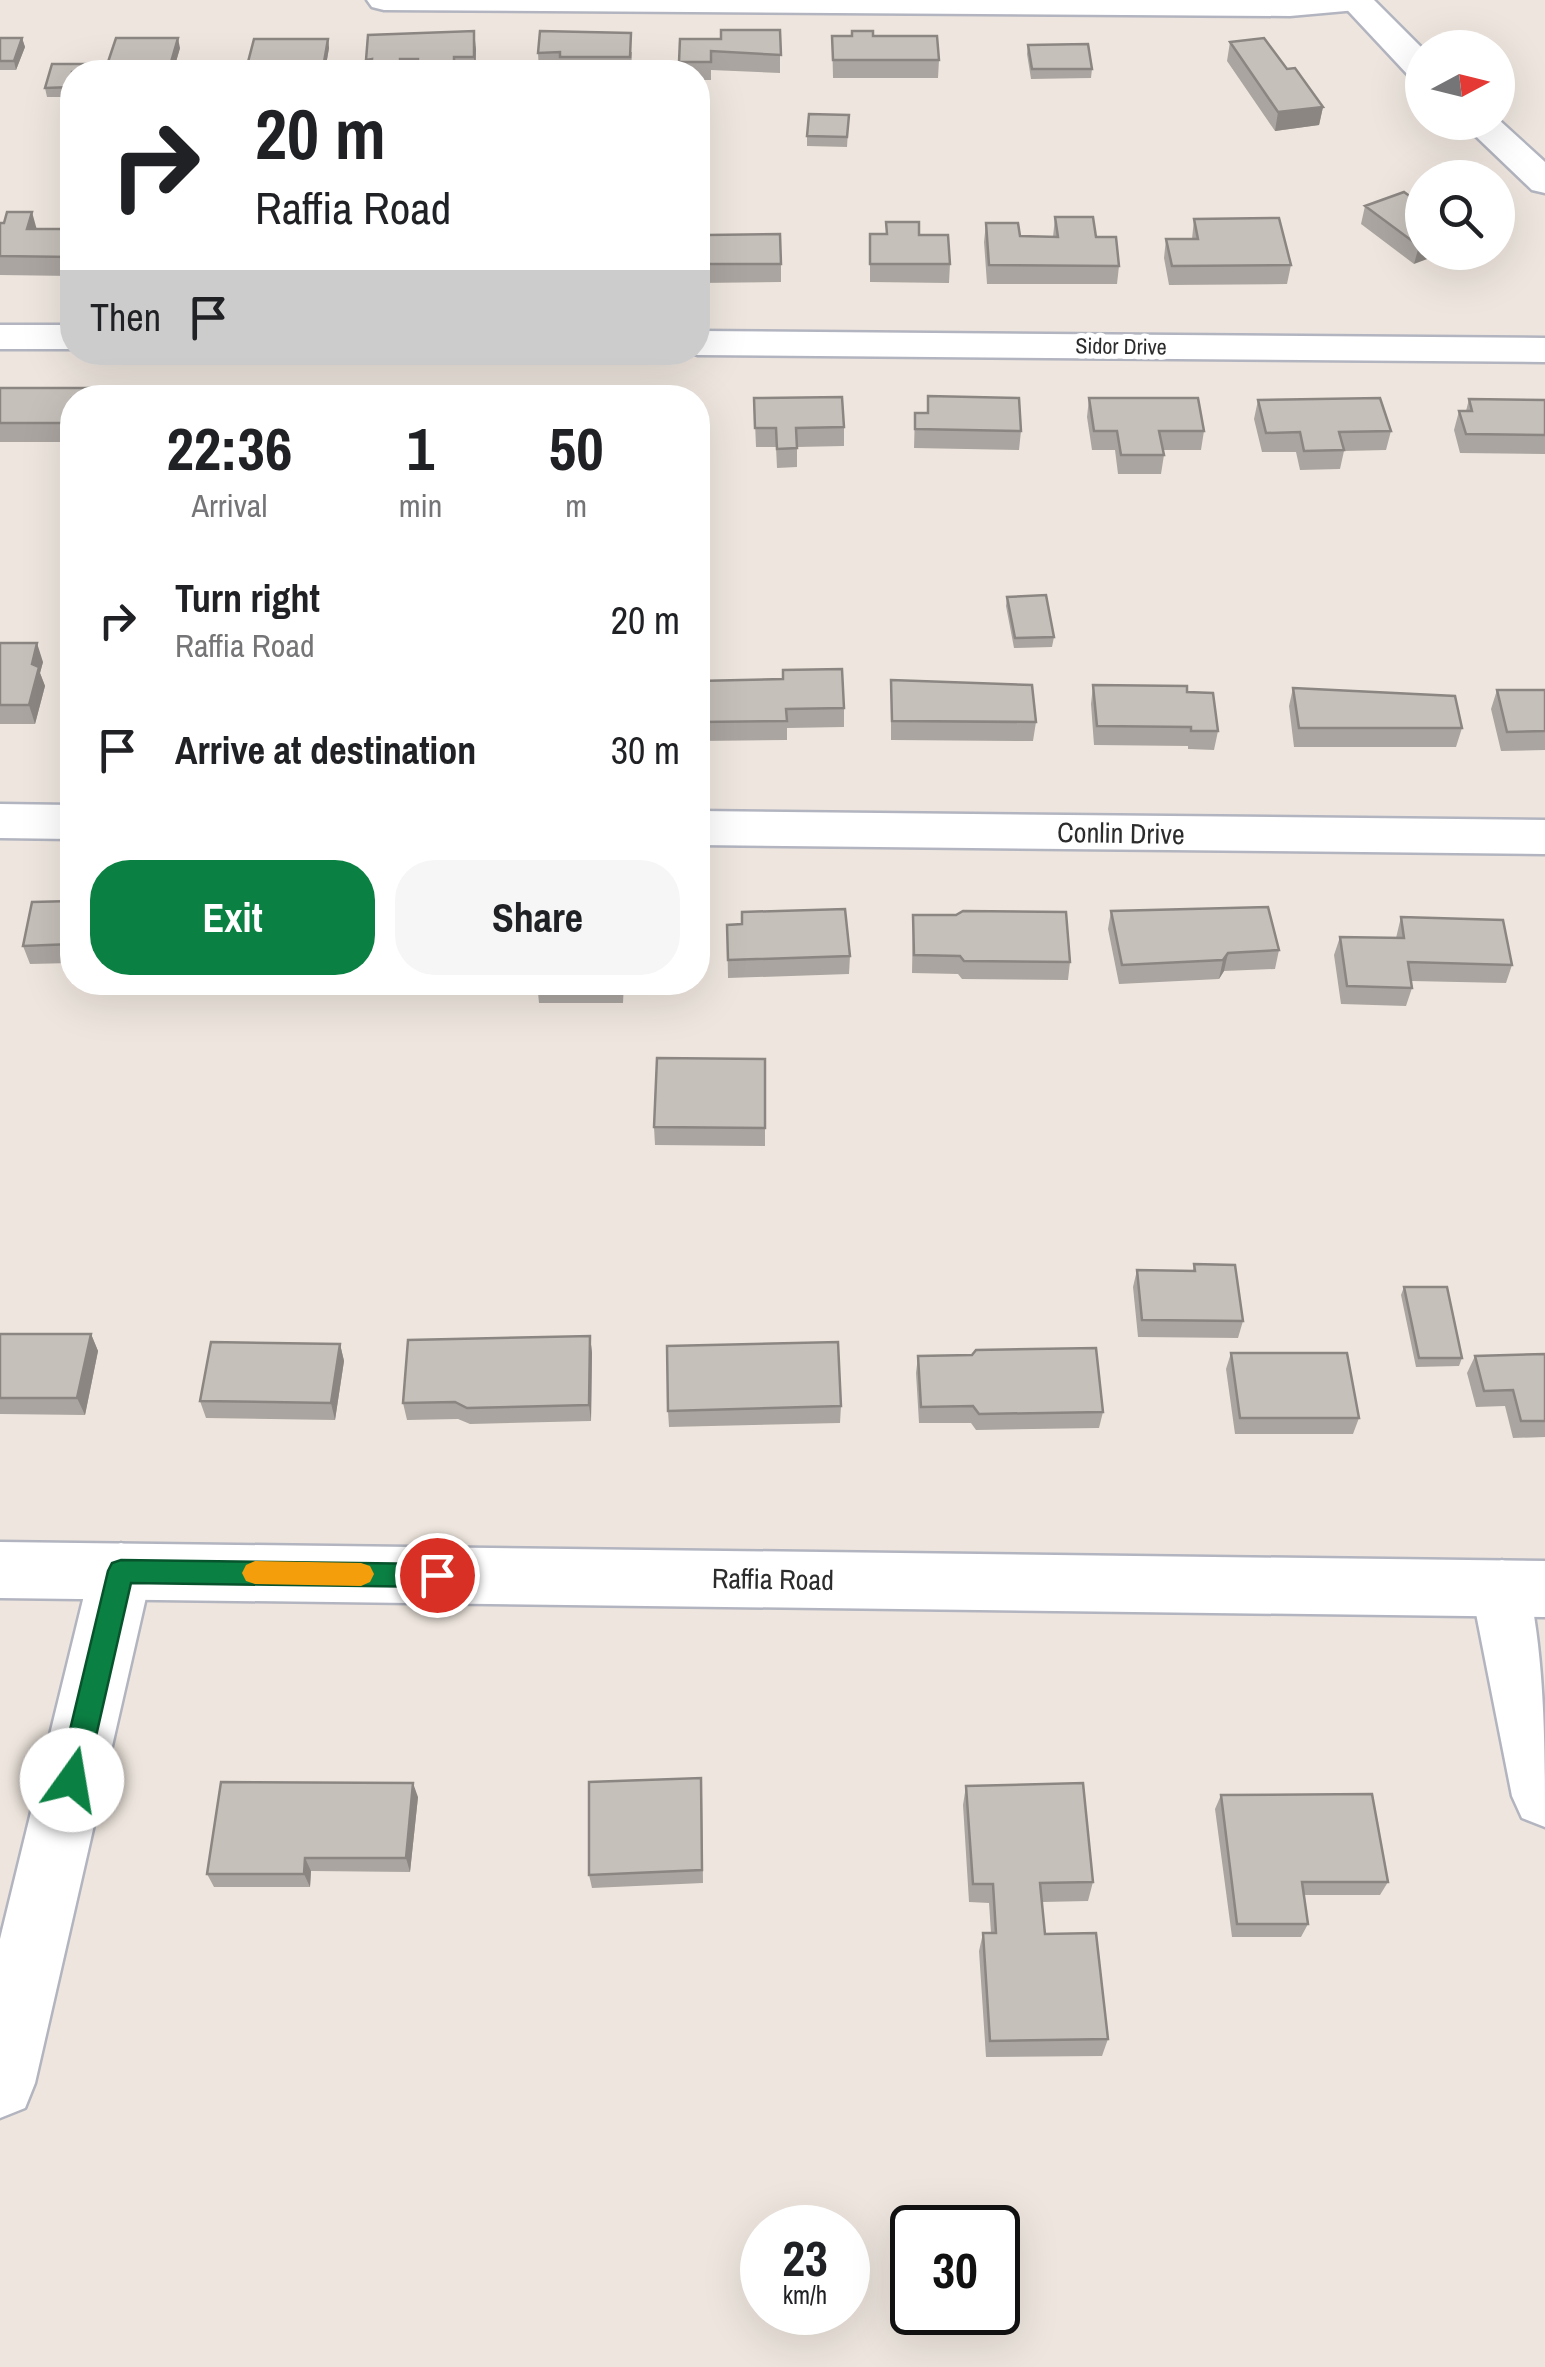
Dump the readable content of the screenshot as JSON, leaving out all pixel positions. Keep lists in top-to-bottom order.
{
  "streets": {
    "street": ["Sidor Drive", "Conlin Drive", "Raffia Road"]
  },
  "north": "right",
  "page": {
    "turn": ["20 m", "Raffia Road"],
    "then": "Then",
    "eta": [
      "22:36",
      "Arrival",
      "1",
      "min",
      "50",
      "m"
    ],
    "list": [
      {
        "name": "Turn right",
        "note": "Raffia Road",
        "value": "20 m"
      },
      {
        "name": "Arrive at destination",
        "value": "30 m"
      }
    ],
    "buttons": ["Exit", "Share"],
    "speed": "23 km/h",
    "limit": "30"
  }
}
